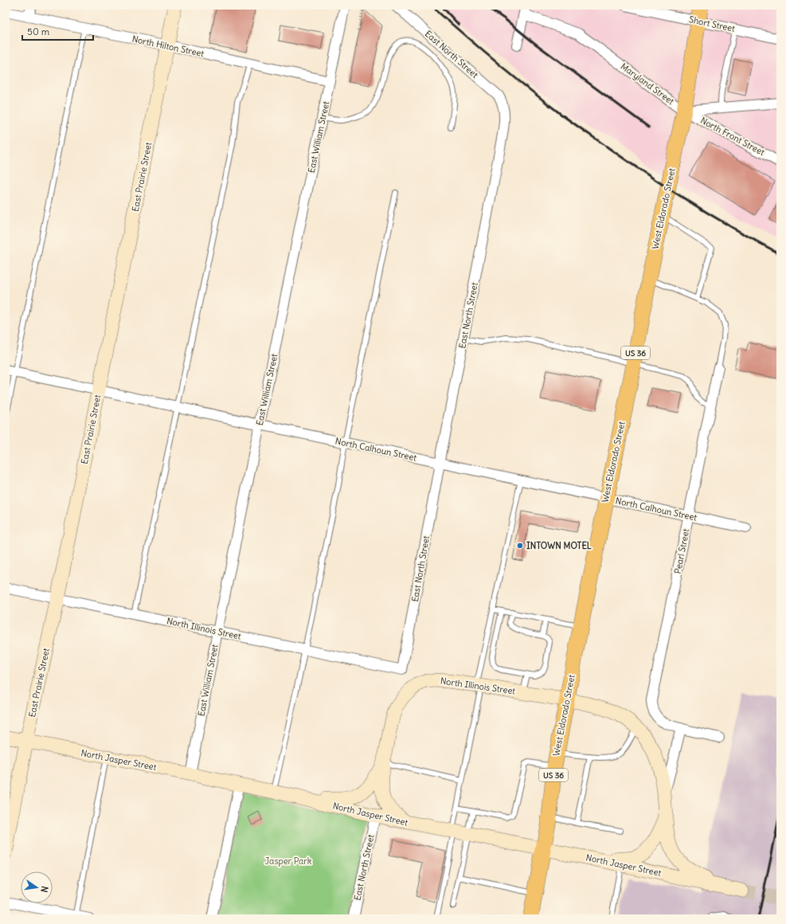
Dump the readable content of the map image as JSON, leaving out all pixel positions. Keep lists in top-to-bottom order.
{
  "streets": {
    "main road": ["West Eldorado Street", "US 36"],
    "street": [
      "Short Street",
      "North Hilton Street",
      "East North Street",
      "Maryland Street",
      "North Front Street",
      "East William Street",
      "East Prairie Street",
      "North Calhoun Street",
      "Pearl Street",
      "North Illinois Street",
      "North Jasper Street"
    ]
  },
  "crossings": [
    ["Short Street", "West Eldorado Street"],
    ["North Hilton Street", "East William Street"],
    ["North Hilton Street", "East Prairie Street"],
    ["East North Street", "North Calhoun Street"],
    ["East North Street", "North Illinois Street"],
    ["East North Street", "North Jasper Street"],
    ["Maryland Street", "North Front Street"],
    ["Maryland Street", "West Eldorado Street"],
    ["North Front Street", "West Eldorado Street"],
    ["East William Street", "North Calhoun Street"],
    ["East William Street", "North Illinois Street"],
    ["East William Street", "North Jasper Street"],
    ["East Prairie Street", "North Calhoun Street"],
    ["East Prairie Street", "North Illinois Street"],
    ["East Prairie Street", "North Jasper Street"],
    ["West Eldorado Street", "North Calhoun Street"],
    ["West Eldorado Street", "North Illinois Street"],
    ["West Eldorado Street", "North Jasper Street"],
    ["North Calhoun Street", "Pearl Street"],
    ["North Illinois Street", "North Jasper Street"]
  ],
  "parks": ["Jasper Park"],
  "places": ["INTOWN MOTEL"],
  "scale_bar": "50 m",
  "north": "right"
}
